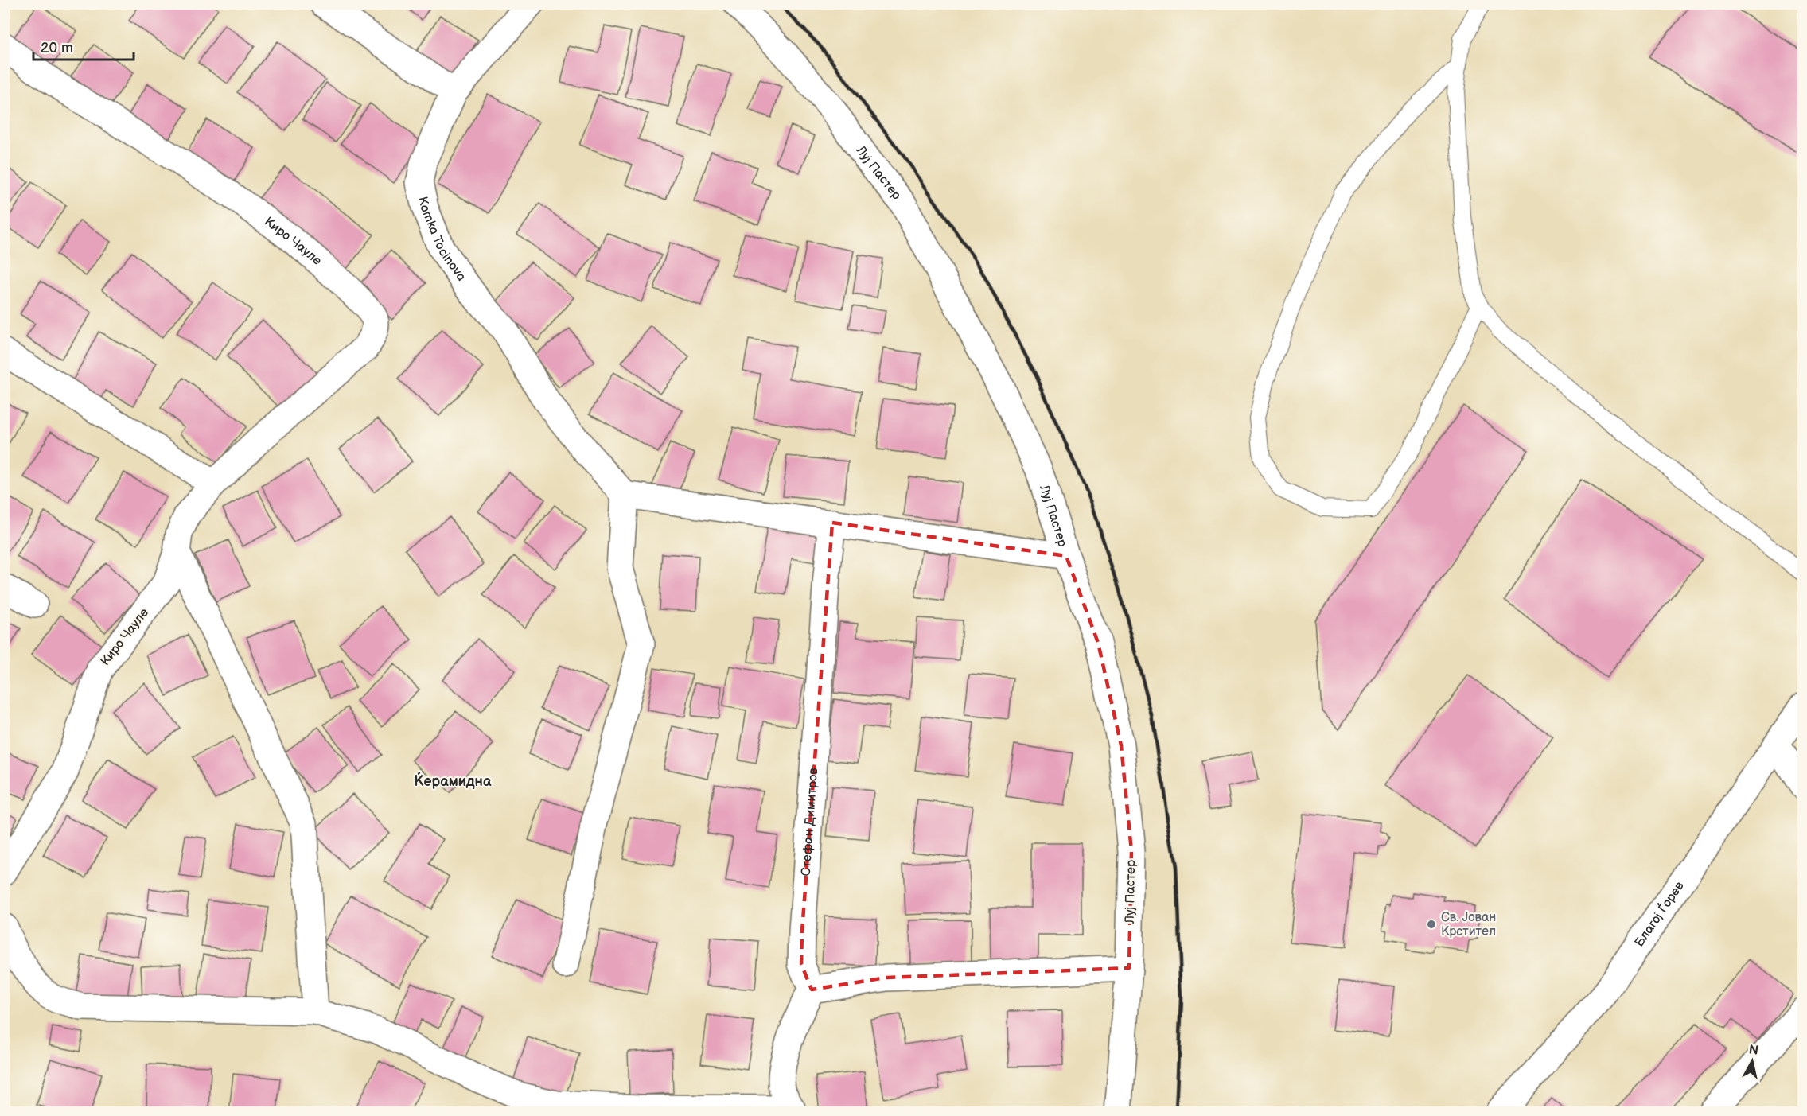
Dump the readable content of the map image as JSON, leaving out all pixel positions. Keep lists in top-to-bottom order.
{
  "streets": {
    "street": [
      "Луј Пастер",
      "Kamka Tocinova",
      "Киро Чауле",
      "Стефан Димитров",
      "Благој Ѓорев"
    ]
  },
  "districts": ["Ќерамидна"],
  "places": ["Св. Јован Крстител"],
  "scale_bar": "20 m",
  "north": "top"
}
